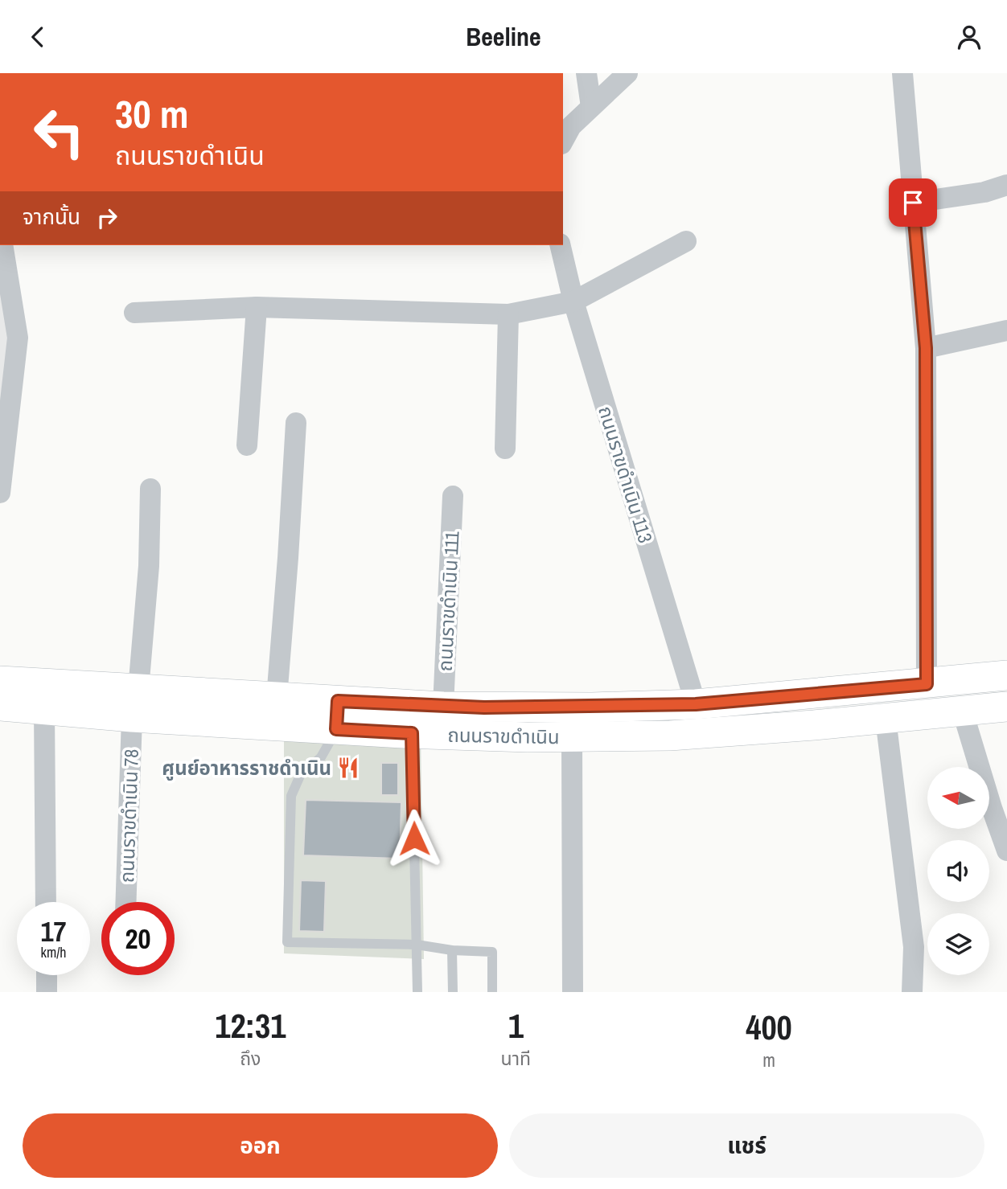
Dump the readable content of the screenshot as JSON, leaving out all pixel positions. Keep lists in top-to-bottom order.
{
  "streets": {
    "main road": ["ถนนราขดำเนิน"],
    "street": ["ถนนราขดำเนิน 113", "ถนนราขดำเนิน 111", "ถนนราขดำเนิน 78"]
  },
  "crossings": [
    ["ถนนราขดำเนิน 113", "ถนนราขดำเนิน"],
    ["ถนนราขดำเนิน 111", "ถนนราขดำเนิน"],
    ["ถนนราขดำเนิน", "ถนนราขดำเนิน 78"]
  ],
  "places": {
    "restaurant": ["ศูนย์อาหารราชดำเนิน"]
  },
  "north": "left",
  "page": {
    "header": "Beeline",
    "turn": ["30 m", "ถนนราขดำเนิน"],
    "then": "จากนั้น",
    "speed": "17 km/h",
    "limit": "20",
    "eta": [
      "12:31",
      "ถึง",
      "1",
      "นาที",
      "400",
      "m"
    ],
    "buttons": ["ออก", "แชร์"]
  }
}
